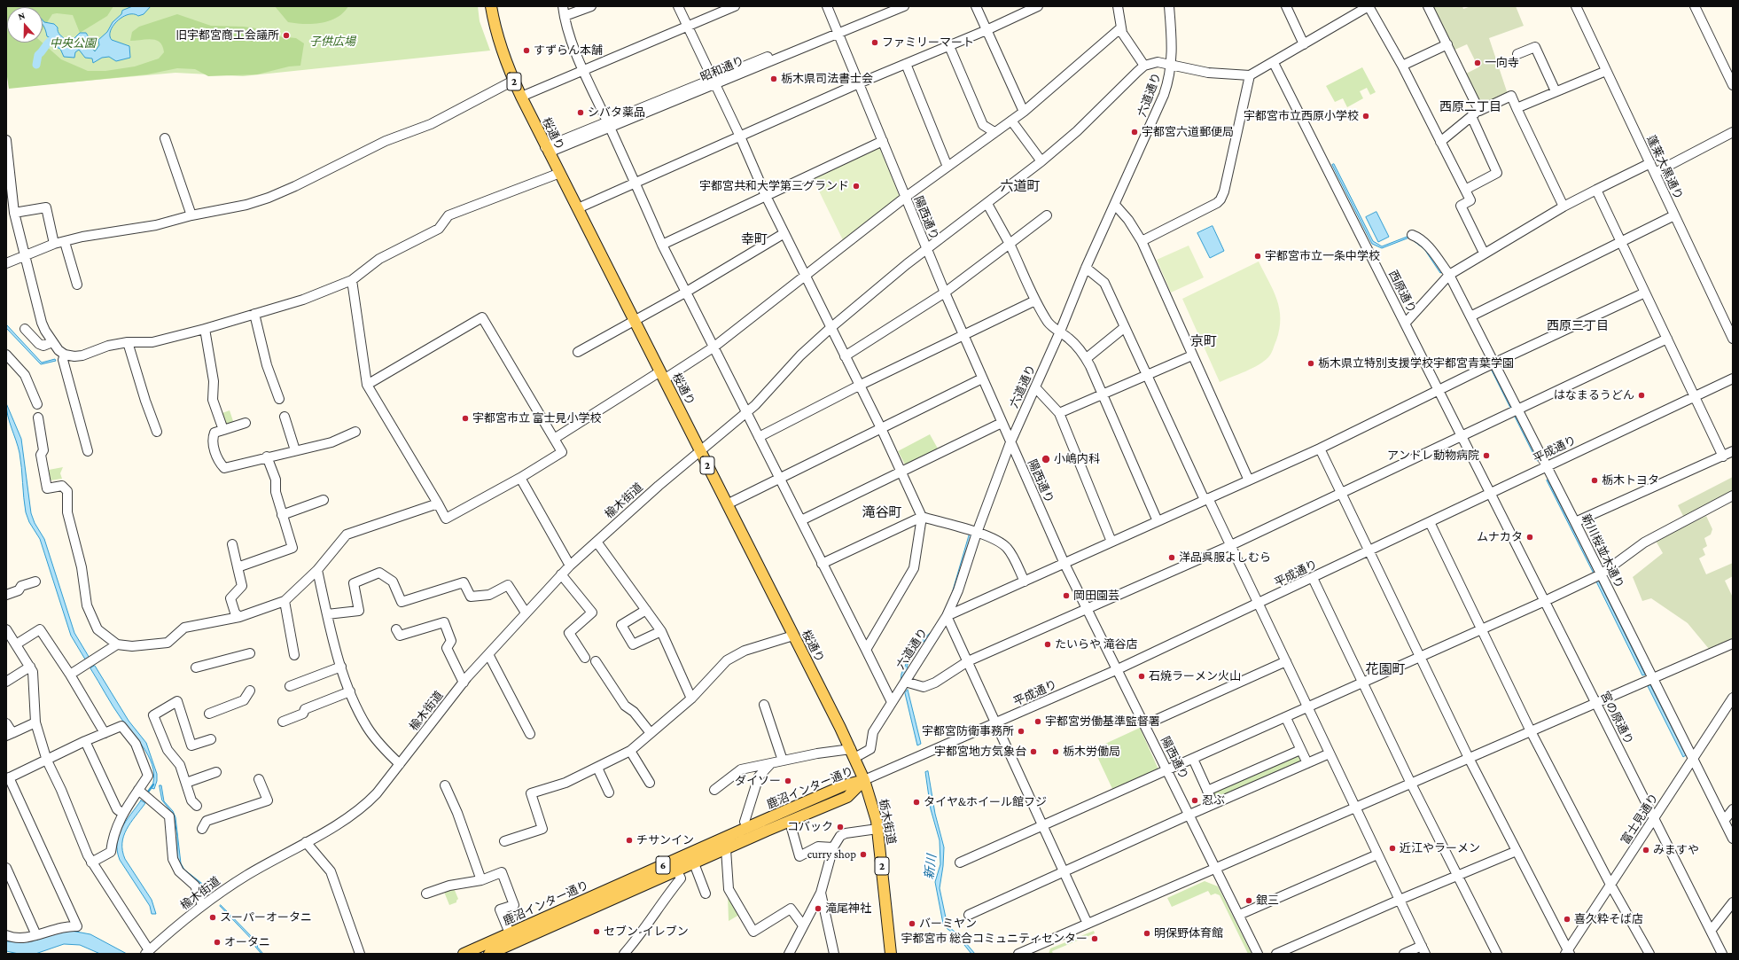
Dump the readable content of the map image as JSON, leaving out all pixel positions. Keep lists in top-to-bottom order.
{
  "streets": {
    "main road": [
      "2",
      "桜通り",
      "鹿沼インター通り",
      "栃木街道",
      "6"
    ],
    "street": [
      "昭和通り",
      "六道通り",
      "蓬莱大黒通り",
      "陽西通り",
      "西原通り",
      "平成通り",
      "楡木街道",
      "新川桜並木通り",
      "宮の原通り",
      "富士見通り"
    ]
  },
  "crossings": [
    ["昭和通り", "桜通り"],
    ["昭和通り", "陽西通り"],
    ["六道通り", "桜通り"],
    ["六道通り", "陽西通り"],
    ["桜通り", "平成通り"],
    ["桜通り", "楡木街道"],
    ["桜通り", "鹿沼インター通り"],
    ["桜通り", "栃木街道"],
    ["陽西通り", "平成通り"],
    ["陽西通り", "楡木街道"],
    ["西原通り", "平成通り"],
    ["西原通り", "宮の原通り"],
    ["平成通り", "新川桜並木通り"],
    ["平成通り", "宮の原通り"],
    ["平成通り", "鹿沼インター通り"],
    ["平成通り", "栃木街道"],
    ["新川桜並木通り", "富士見通り"],
    ["宮の原通り", "富士見通り"],
    ["鹿沼インター通り", "栃木街道"]
  ],
  "districts": [
    "西原二丁目",
    "六道町",
    "幸町",
    "西原三丁目",
    "京町",
    "滝谷町",
    "花園町"
  ],
  "water": ["新川"],
  "parks": ["子供広場", "中央公園"],
  "places": [
    "旧宇都宮商工会議所",
    "ファミリーマート",
    "すずらん本舗",
    "一向寺",
    "栃木県司法書士会",
    "シバタ薬品",
    "宇都宮市立西原小学校",
    "宇都宮六道郵便局",
    "宇都宮共和大学第三グランド",
    "宇都宮市立一条中学校",
    "栃木県立特別支援学校宇都宮青葉学園",
    "はなまるうどん",
    "宇都宮市立 富士見小学校",
    "アンドレ動物病院",
    "小嶋内科",
    "栃木トヨタ",
    "ムナカタ",
    "洋品呉服よしむら",
    "岡田園芸",
    "たいらや 滝谷店",
    "石焼ラーメン火山",
    "宇都宮労働基準監督署",
    "宇都宮防衛事務所",
    "宇都宮地方気象台",
    "栃木労働局",
    "ダイソー",
    "忍ぶ",
    "タイヤ&ホイール館フジ",
    "コバック",
    "チサンイン",
    "近江やラーメン",
    "みますや",
    "curry shop",
    "銀三",
    "滝尾神社",
    "スーパーオータニ",
    "喜久粋そば店",
    "バーミヤン",
    "セブン-イレブン",
    "明保野体育館",
    "宇都宮市 総合コミュニティセンター",
    "オータニ"
  ],
  "north": "top"
}
